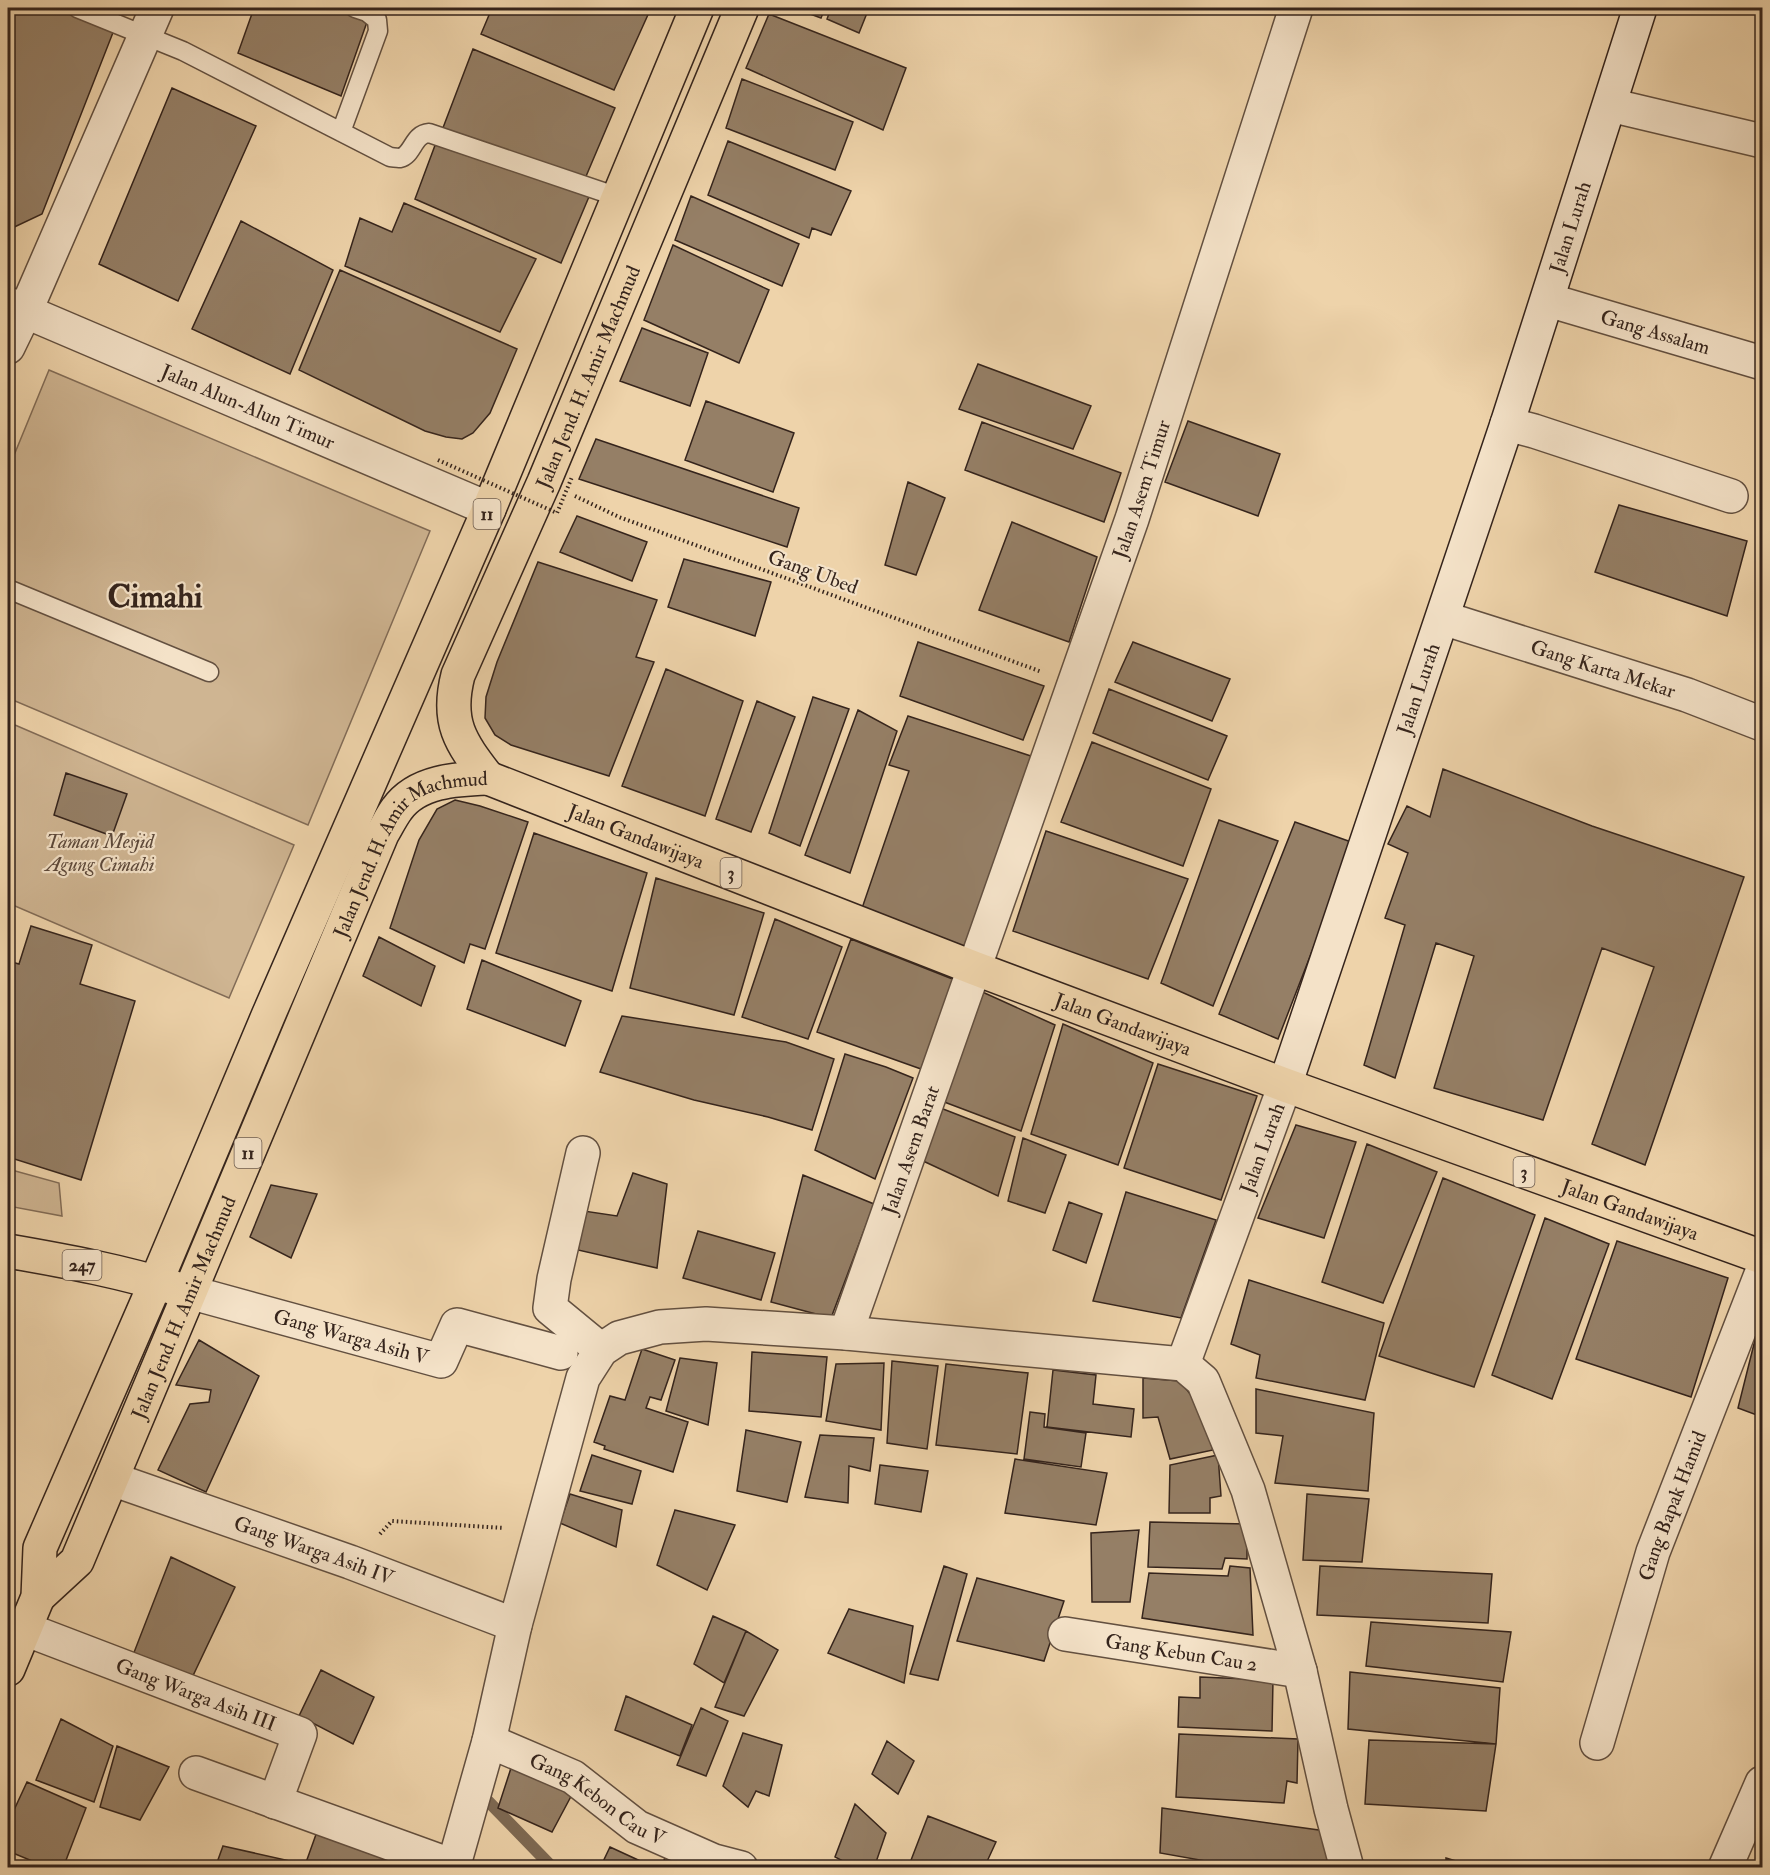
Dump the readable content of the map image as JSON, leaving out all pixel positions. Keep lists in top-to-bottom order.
{
  "streets": {
    "main road": [
      "Jalan Jend. H. Amir Machmud",
      "11",
      "Jalan Gandawijaya",
      "3",
      "247"
    ],
    "street": [
      "Jalan Lurah",
      "Gang Assalam",
      "Jalan Alun-Alun Timur",
      "Jalan Asem Timur",
      "Gang Karta Mekar",
      "Jalan Asem Barat",
      "Gang Warga Asih V",
      "Gang Bapak Hamid",
      "Gang Warga Asih IV",
      "Gang Kebun Cau 2",
      "Gang Warga Asih III",
      "Gang Kebon Cau V"
    ],
    "path": ["Gang Ubed"]
  },
  "crossings": [
    ["Jalan Lurah", "Gang Assalam"],
    ["Jalan Lurah", "Gang Karta Mekar"],
    ["Jalan Lurah", "Jalan Gandawijaya"],
    ["Jalan Jend. H. Amir Machmud", "Jalan Alun-Alun Timur"],
    ["Jalan Jend. H. Amir Machmud", "Gang Ubed"],
    ["Jalan Jend. H. Amir Machmud", "Jalan Gandawijaya"],
    ["Jalan Jend. H. Amir Machmud", "247"],
    ["Jalan Jend. H. Amir Machmud", "Gang Warga Asih V"],
    ["Jalan Jend. H. Amir Machmud", "Gang Warga Asih IV"],
    ["Jalan Jend. H. Amir Machmud", "Gang Warga Asih III"],
    ["Jalan Asem Timur", "Gang Ubed"],
    ["Jalan Asem Timur", "Jalan Gandawijaya"],
    ["Jalan Asem Timur", "Jalan Asem Barat"],
    ["Jalan Gandawijaya", "Jalan Asem Barat"],
    ["247", "Gang Warga Asih V"]
  ],
  "districts": ["Cimahi"],
  "parks": ["Taman Mesjid Agung Cimahi"]
}
